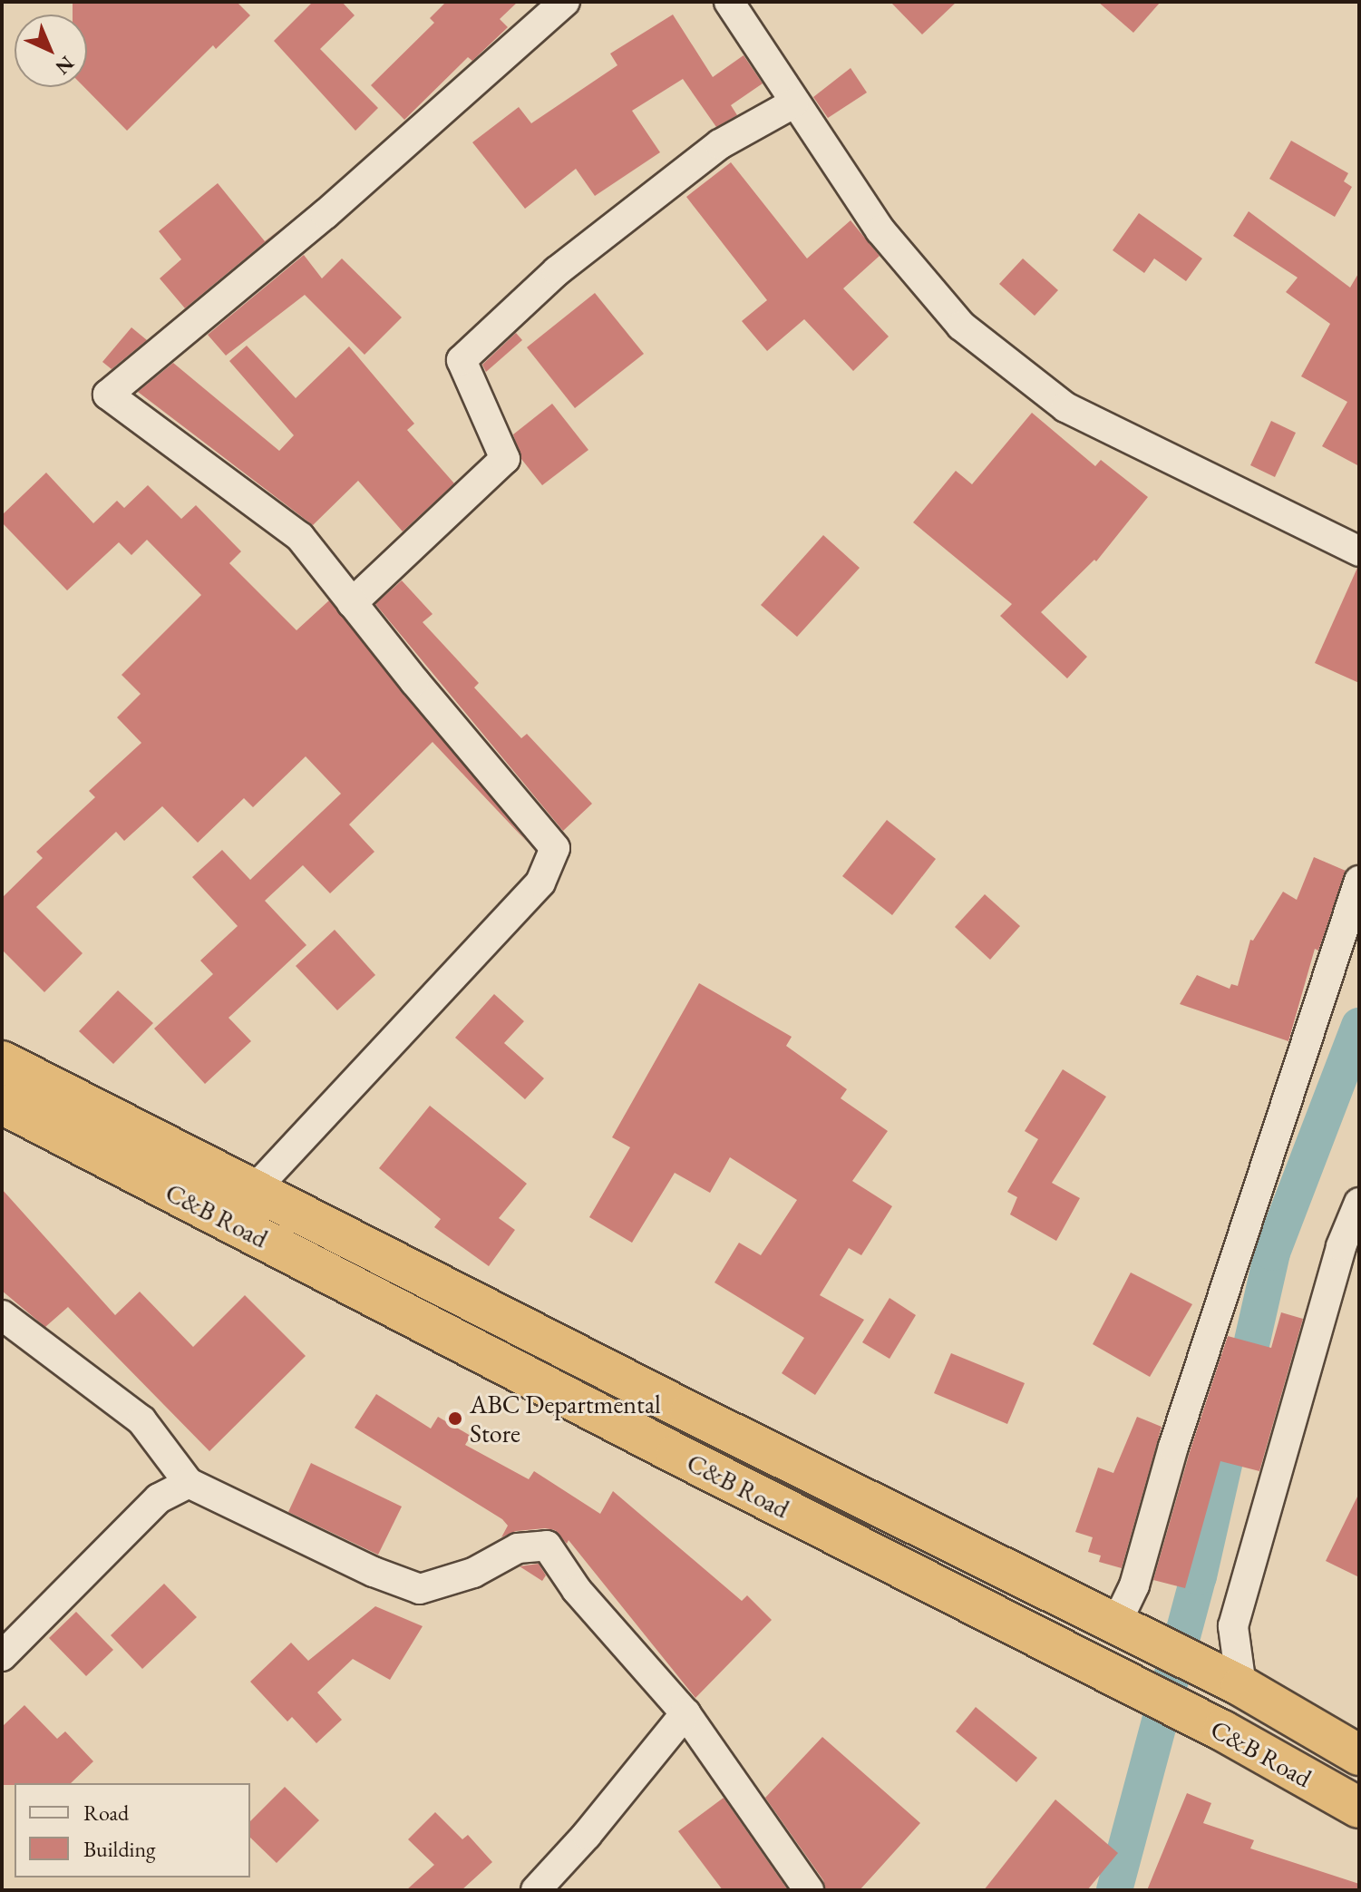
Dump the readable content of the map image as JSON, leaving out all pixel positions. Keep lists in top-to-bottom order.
{
  "streets": {
    "highway": ["C&B Road"]
  },
  "places": ["ABC Departmental Store"],
  "legend": ["Road", "Building"],
  "north": "bottom right"
}
